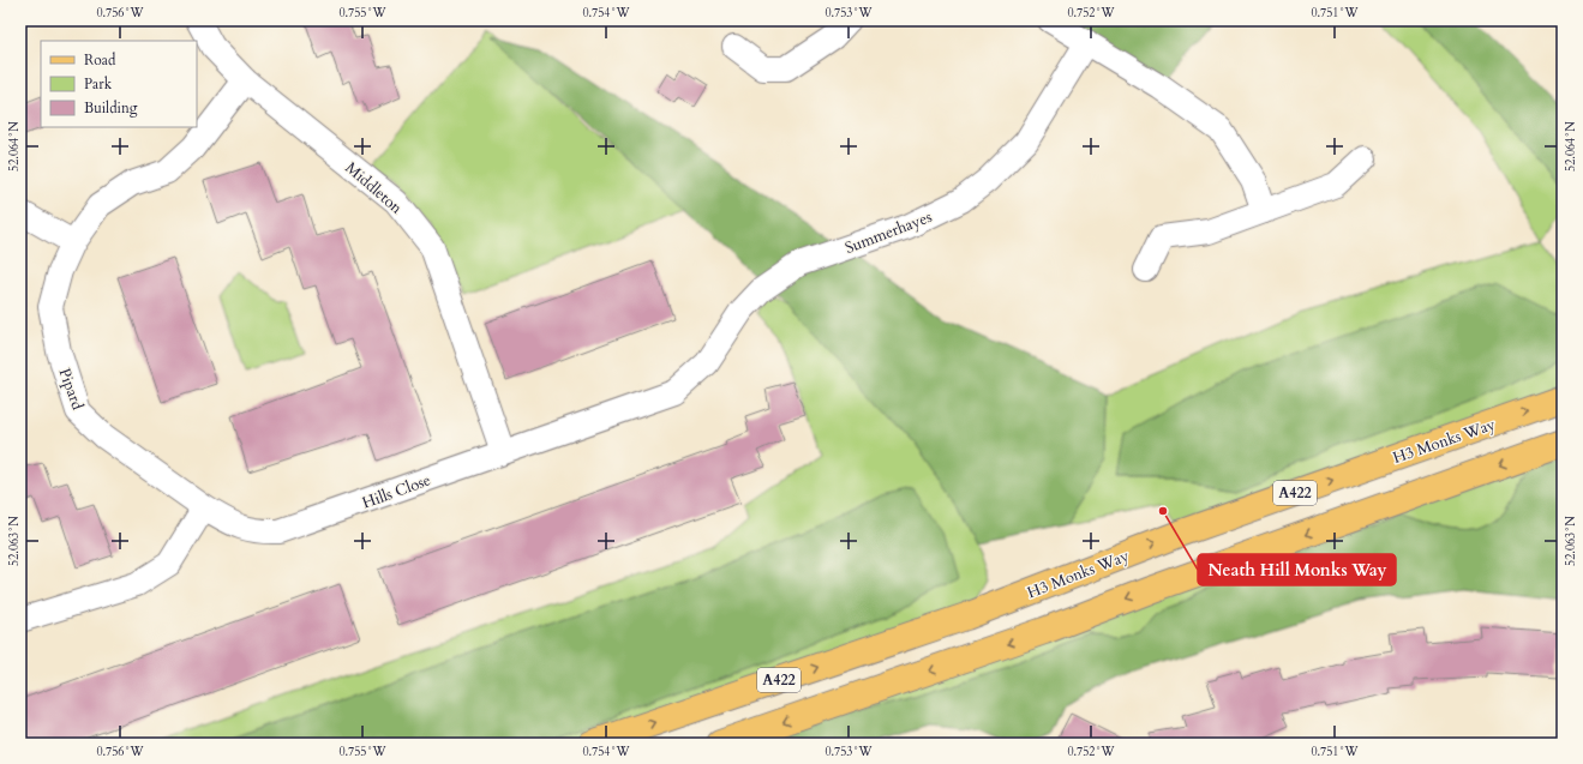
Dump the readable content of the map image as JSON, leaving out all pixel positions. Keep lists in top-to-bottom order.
{
  "streets": {
    "main road": ["H3 Monks Way", "A422"],
    "street": [
      "Middleton",
      "Summerhayes",
      "Pipard",
      "Hills Close"
    ]
  },
  "crossings": [
    ["Middleton", "Pipard"],
    ["Middleton", "Hills Close"],
    ["Summerhayes", "Hills Close"],
    ["Pipard", "Hills Close"]
  ],
  "places": ["Neath Hill Monks Way"],
  "legend": ["Road", "Park", "Building"],
  "coordinates": [
    "0.756°W",
    "0.755°W",
    "0.754°W",
    "0.753°W",
    "0.752°W",
    "0.751°W",
    "52.064°N",
    "52.063°N"
  ]
}
